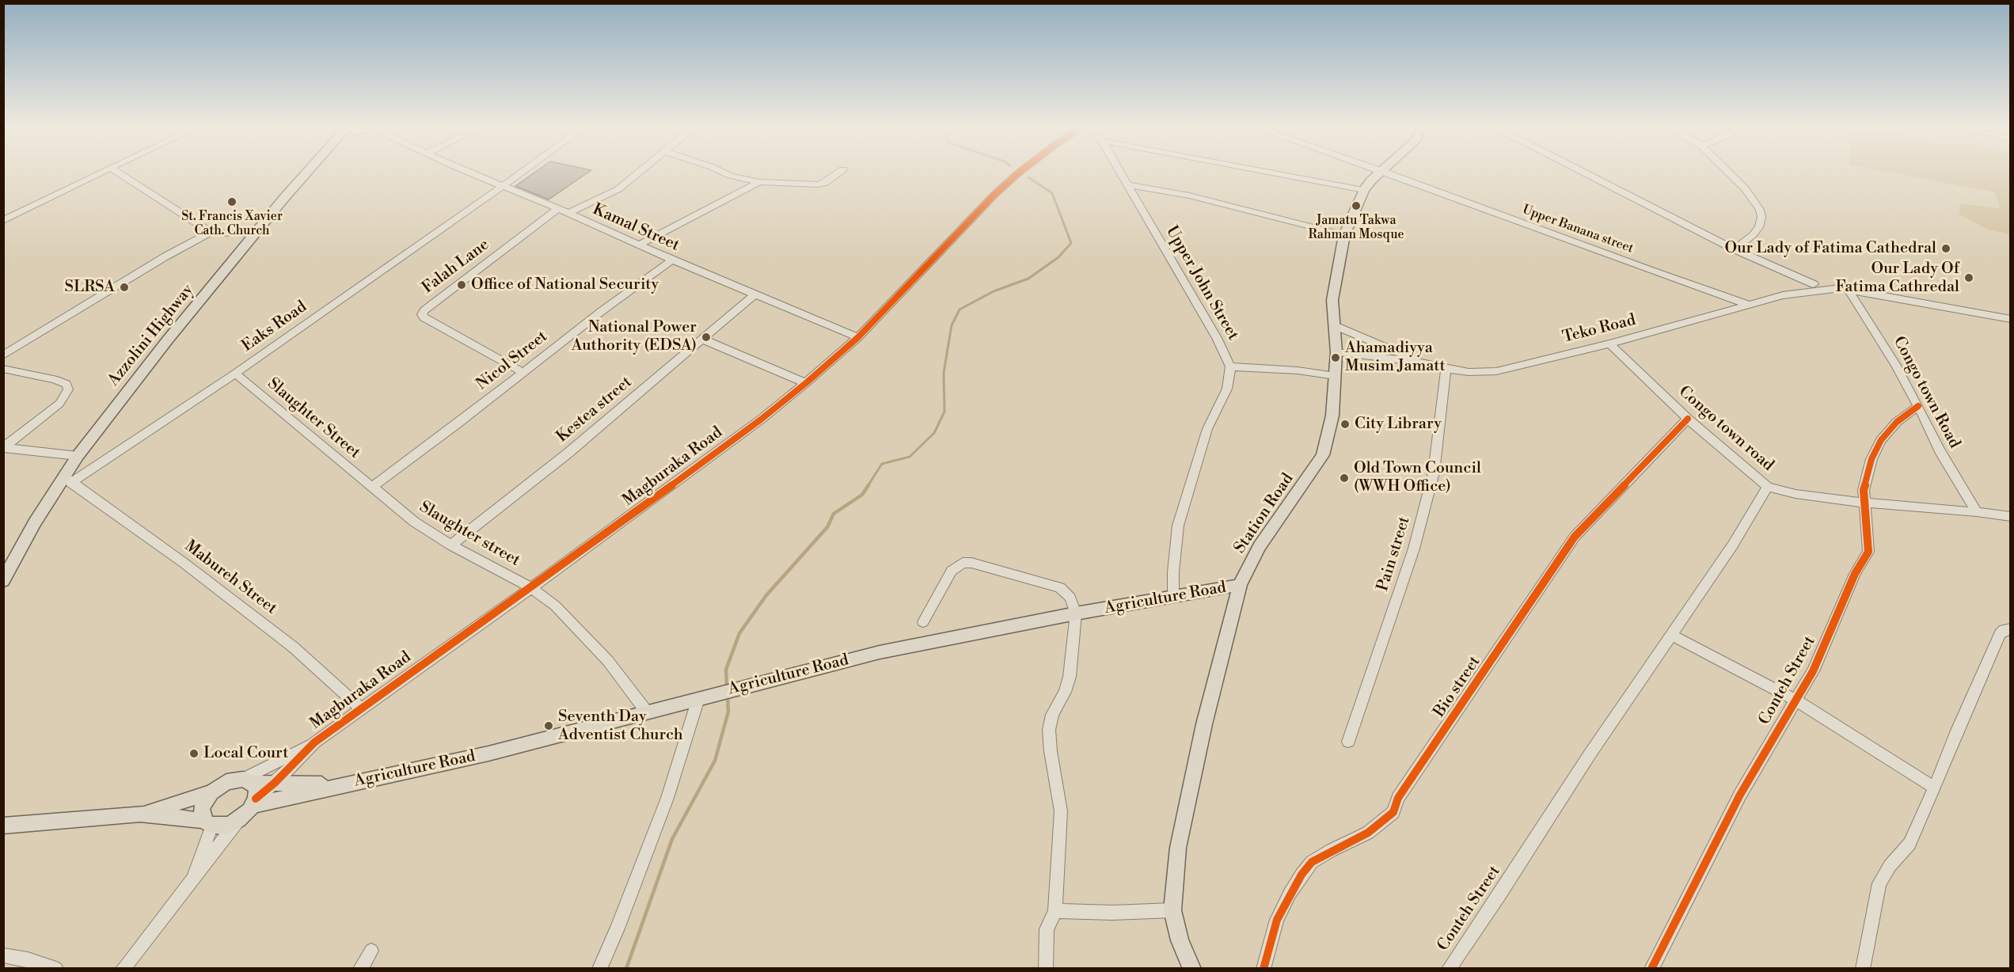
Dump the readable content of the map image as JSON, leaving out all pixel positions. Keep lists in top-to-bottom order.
{
  "streets": {
    "main road": ["Azzolini Highway", "Station Road", "Agriculture Road"],
    "street": [
      "Kamal Street",
      "Upper Banana street",
      "Falah Lane",
      "Upper John Street",
      "Eaks Road",
      "Teko Road",
      "Nicol Street",
      "Congo town Road",
      "Kestea street",
      "Slaughter Street",
      "Congo town road",
      "Magburaka Road",
      "Slaughter street",
      "Pain street",
      "Mabureh Street",
      "Conteh Street",
      "Bio street"
    ]
  },
  "crossings": [
    ["Kamal Street", "Falah Lane"],
    ["Kamal Street", "Eaks Road"],
    ["Kamal Street", "Nicol Street"],
    ["Kamal Street", "Kestea street"],
    ["Kamal Street", "Magburaka Road"],
    ["Upper Banana street", "Teko Road"],
    ["Falah Lane", "Nicol Street"],
    ["Upper John Street", "Station Road"],
    ["Eaks Road", "Azzolini Highway"],
    ["Eaks Road", "Slaughter Street"],
    ["Eaks Road", "Mabureh Street"],
    ["Teko Road", "Congo town Road"],
    ["Teko Road", "Congo town road"],
    ["Teko Road", "Station Road"],
    ["Teko Road", "Pain street"],
    ["Azzolini Highway", "Mabureh Street"],
    ["Nicol Street", "Slaughter Street"],
    ["Nicol Street", "Slaughter street"],
    ["Congo town Road", "Congo town road"],
    ["Congo town Road", "Conteh Street"],
    ["Kestea street", "Slaughter street"],
    ["Slaughter Street", "Slaughter street"],
    ["Congo town road", "Conteh Street"],
    ["Congo town road", "Bio street"],
    ["Magburaka Road", "Slaughter street"],
    ["Magburaka Road", "Mabureh Street"],
    ["Magburaka Road", "Agriculture Road"],
    ["Station Road", "Agriculture Road"],
    ["Slaughter street", "Agriculture Road"]
  ],
  "places": [
    "St. Francis Xavier Cath. Church",
    "Jamatu Takwa Rahman Mosque",
    "Our Lady of Fatima Cathedral",
    "Our Lady Of Fatima Cathredal",
    "Office of National Security",
    "SLRSA",
    "National Power Authority (EDSA)",
    "Ahamadiyya Musim Jamatt",
    "City Library",
    "Old Town Council (WWH Office)",
    "Seventh Day Adventist Church",
    "Local Court"
  ]
}
